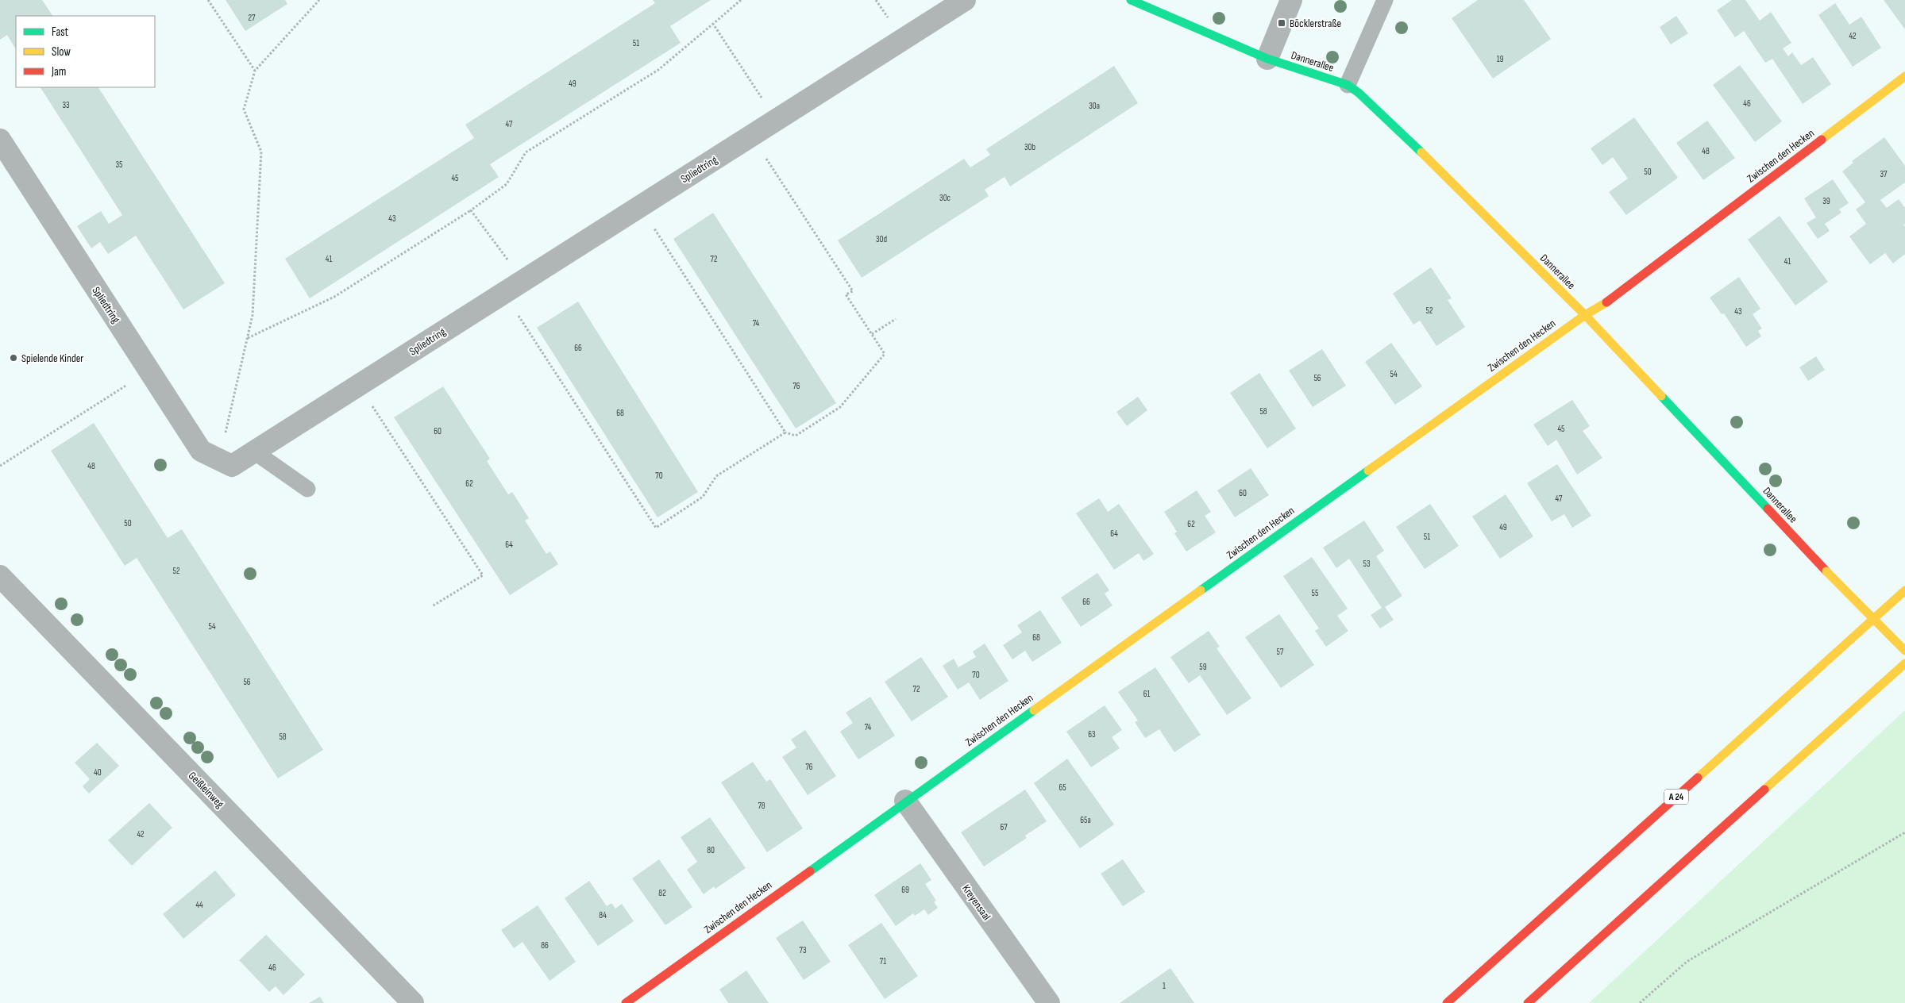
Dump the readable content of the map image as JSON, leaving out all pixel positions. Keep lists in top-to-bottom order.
{
  "streets": {
    "main road": ["Dannerallee", "Zwischen den Hecken", "A 24"],
    "street": ["Spliedtring", "Geißleinweg", "Kreyensaal"]
  },
  "crossings": [
    ["Dannerallee", "Zwischen den Hecken"],
    ["Zwischen den Hecken", "Kreyensaal"]
  ],
  "places": {
    "transit": ["Böcklerstraße"],
    "other": ["Spielende Kinder"]
  },
  "house_numbers": [
    "27",
    "42",
    "51",
    "19",
    "49",
    "46",
    "33",
    "30a",
    "47",
    "30b",
    "48",
    "35",
    "50",
    "37",
    "45",
    "30c",
    "39",
    "43",
    "30d",
    "41",
    "72",
    "41",
    "52",
    "43",
    "74",
    "66",
    "54",
    "56",
    "76",
    "58",
    "68",
    "45",
    "60",
    "48",
    "70",
    "62",
    "60",
    "47",
    "50",
    "62",
    "49",
    "64",
    "51",
    "64",
    "53",
    "52",
    "55",
    "66",
    "54",
    "68",
    "57",
    "59",
    "70",
    "56",
    "72",
    "61",
    "74",
    "63",
    "58",
    "76",
    "40",
    "65",
    "78",
    "65a",
    "67",
    "42",
    "80",
    "69",
    "82",
    "44",
    "84",
    "86",
    "73",
    "71",
    "46",
    "1"
  ],
  "legend": ["Fast", "Slow", "Jam"]
}
